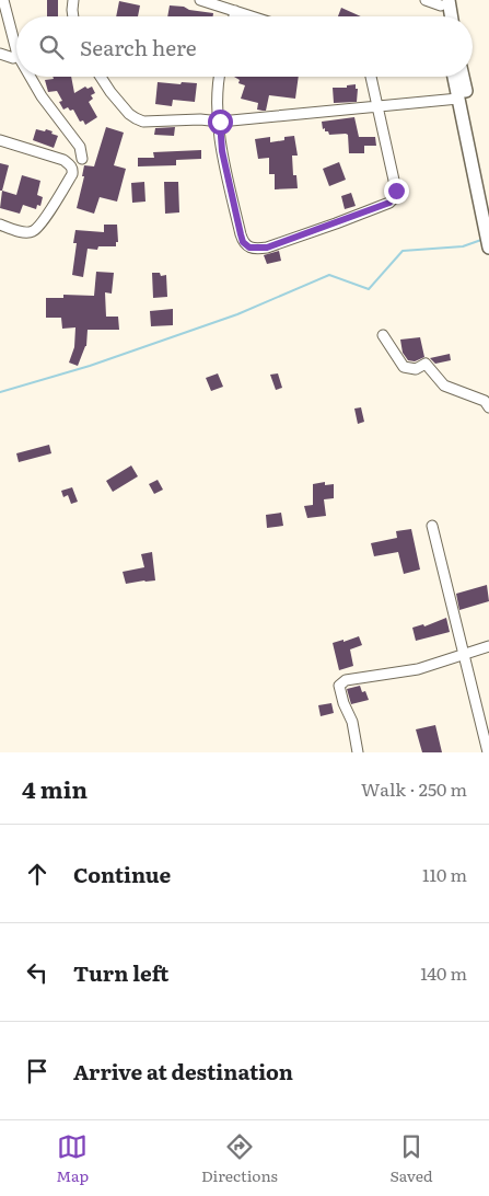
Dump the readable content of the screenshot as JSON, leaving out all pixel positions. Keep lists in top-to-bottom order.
{
  "page": {
    "search": "Search here",
    "heading": ["4 min", "Walk · 250 m"],
    "list": [
      ["Continue", "110 m"],
      ["Turn left", "140 m"],
      "Arrive at destination"
    ],
    "nav": ["Map", "Directions", "Saved"]
  }
}
